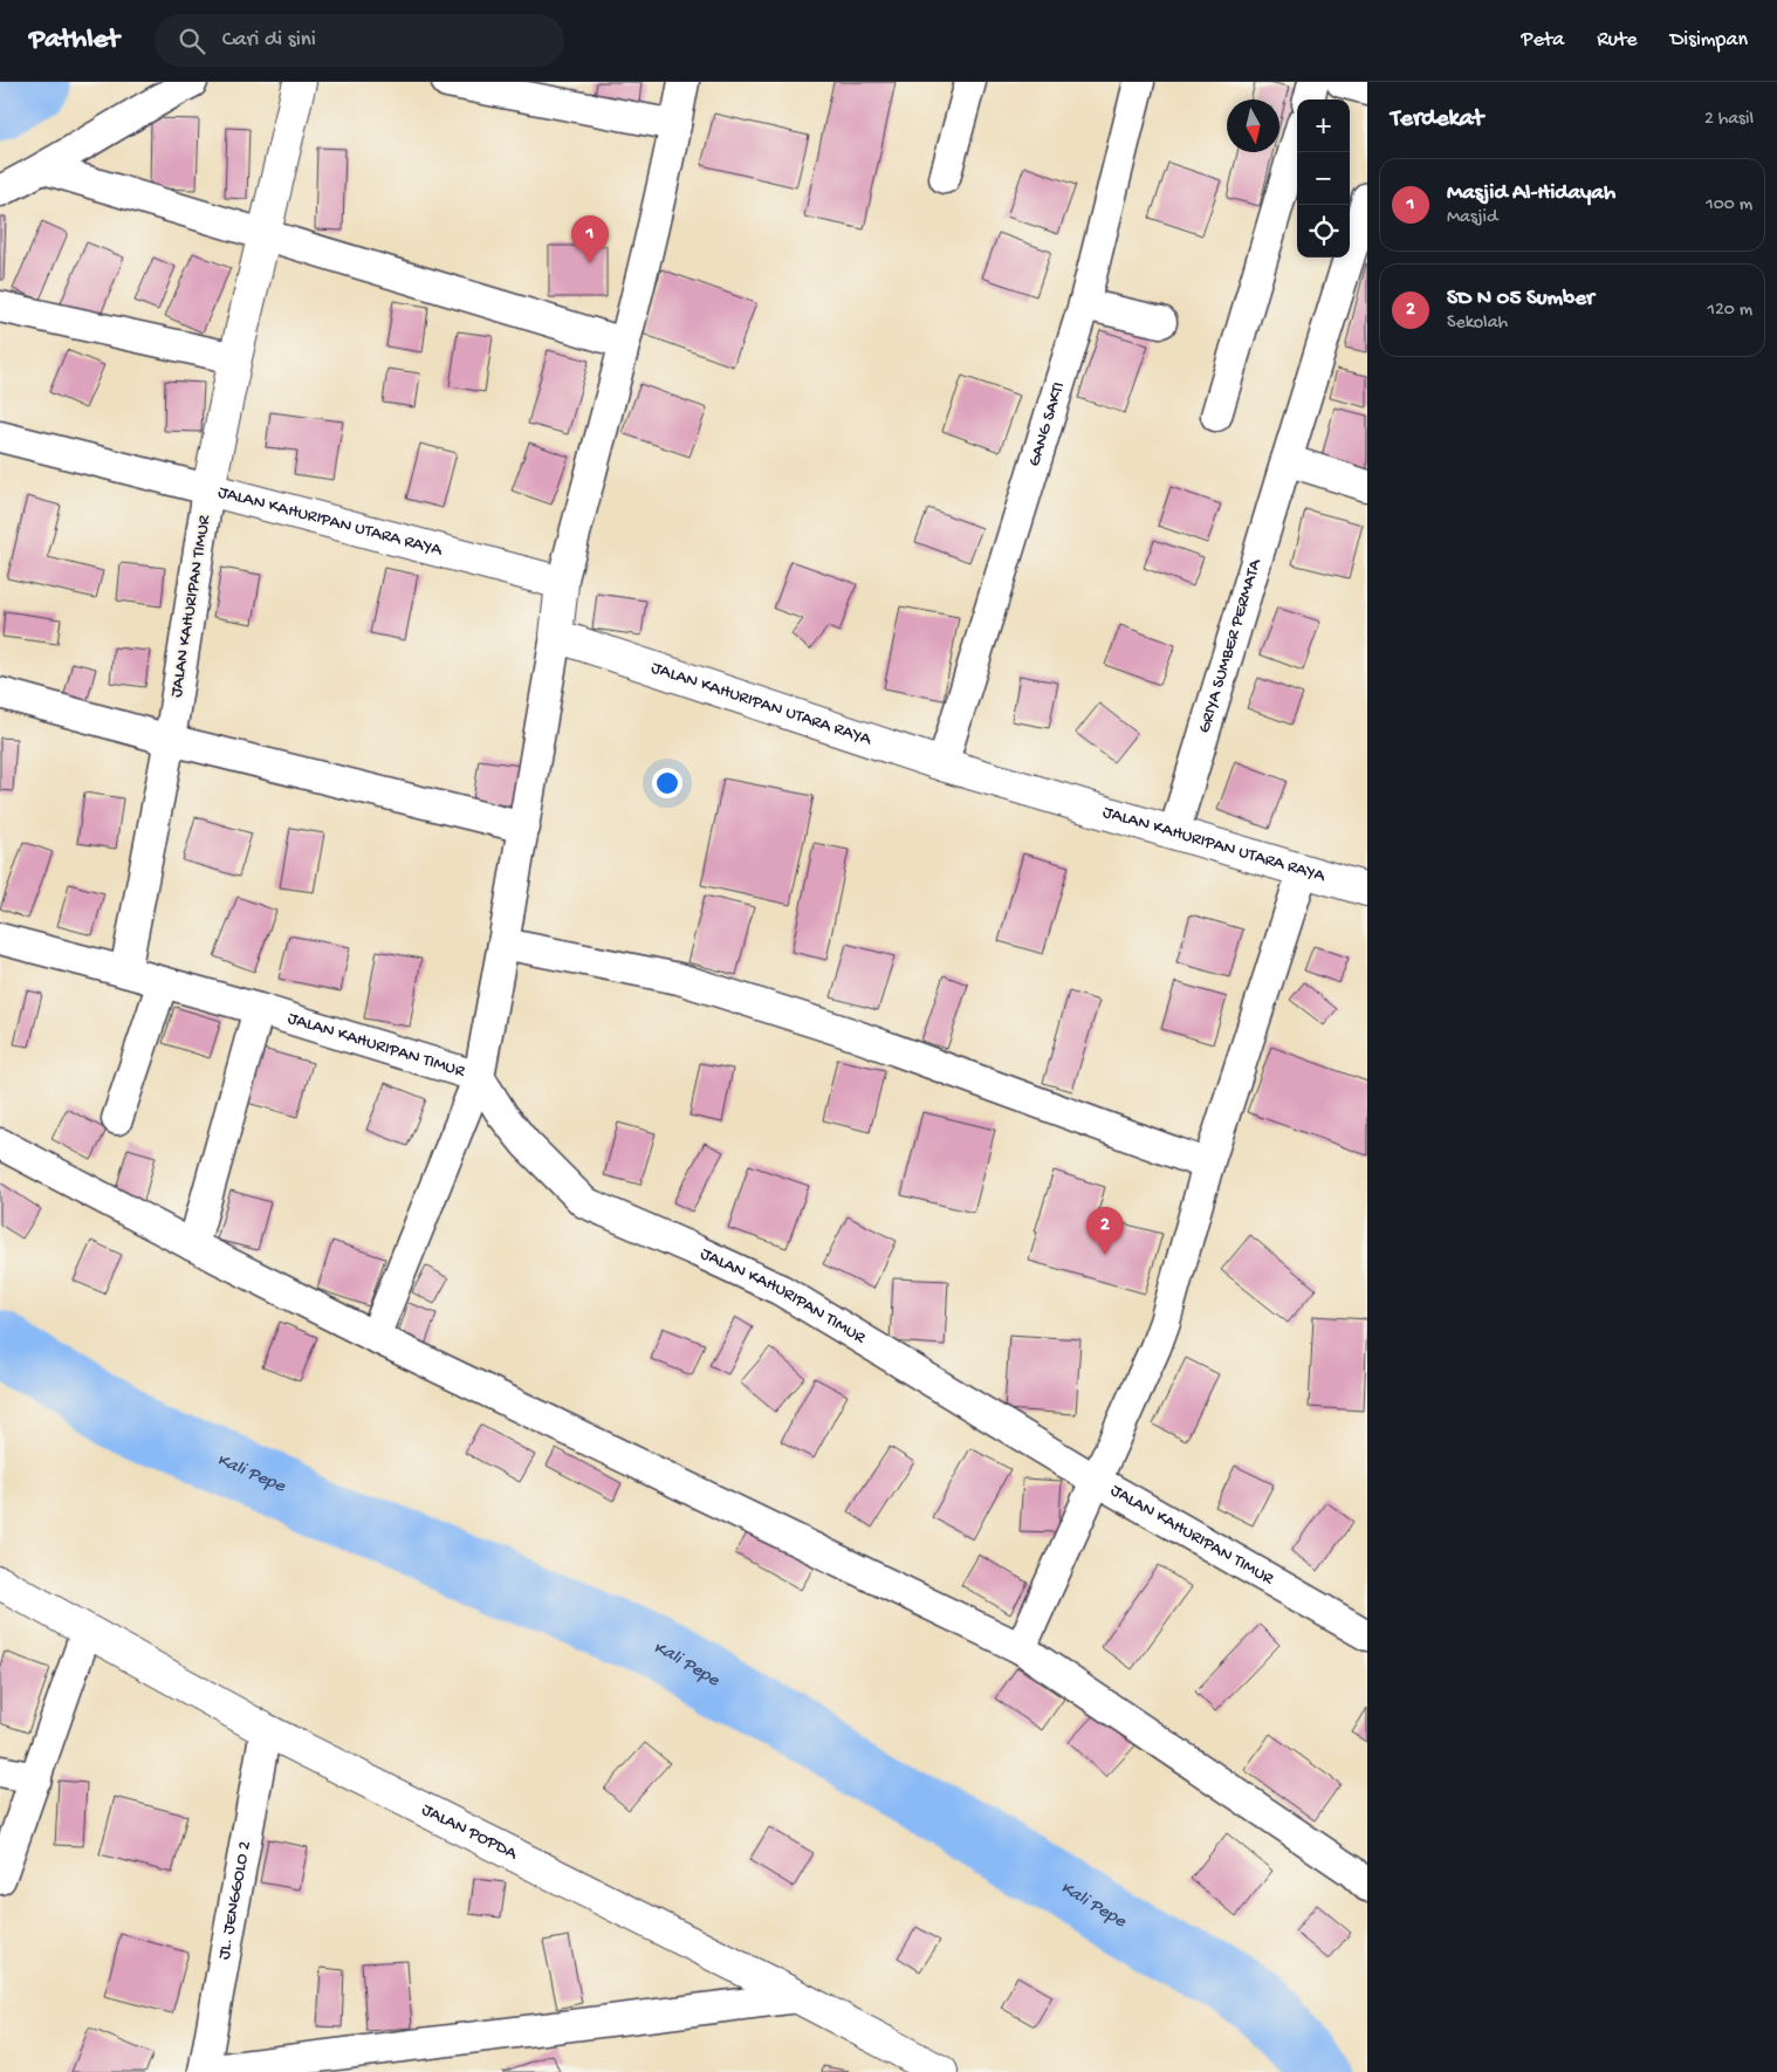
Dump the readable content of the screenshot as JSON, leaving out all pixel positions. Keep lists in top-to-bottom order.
{
  "streets": {
    "street": [
      "GANG SAKTI",
      "JALAN KAHURIPAN UTARA RAYA",
      "JALAN KAHURIPAN TIMUR",
      "GRIYA SUMBER PERMATA",
      "JALAN POPDA",
      "JL. JENGGOLO 2"
    ]
  },
  "crossings": [
    ["GANG SAKTI", "JALAN KAHURIPAN UTARA RAYA"],
    ["JALAN KAHURIPAN UTARA RAYA", "JALAN KAHURIPAN TIMUR"],
    ["JALAN KAHURIPAN UTARA RAYA", "GRIYA SUMBER PERMATA"],
    ["JALAN POPDA", "JL. JENGGOLO 2"]
  ],
  "water": ["Kali Pepe"],
  "north": "bottom",
  "page": {
    "header": "Pathlet",
    "search": "Cari di sini",
    "nav": ["Peta", "Rute", "Disimpan"],
    "heading": ["Terdekat", "2 hasil"],
    "map_buttons": ["+", "−"],
    "list": [
      {
        "mark": "1",
        "name": "Masjid Al-Hidayah",
        "note": "Masjid",
        "value": "100 m"
      },
      {
        "mark": "2",
        "name": "SD N 05 Sumber",
        "note": "Sekolah",
        "value": "120 m"
      }
    ],
    "pins": ["1", "2"]
  }
}
